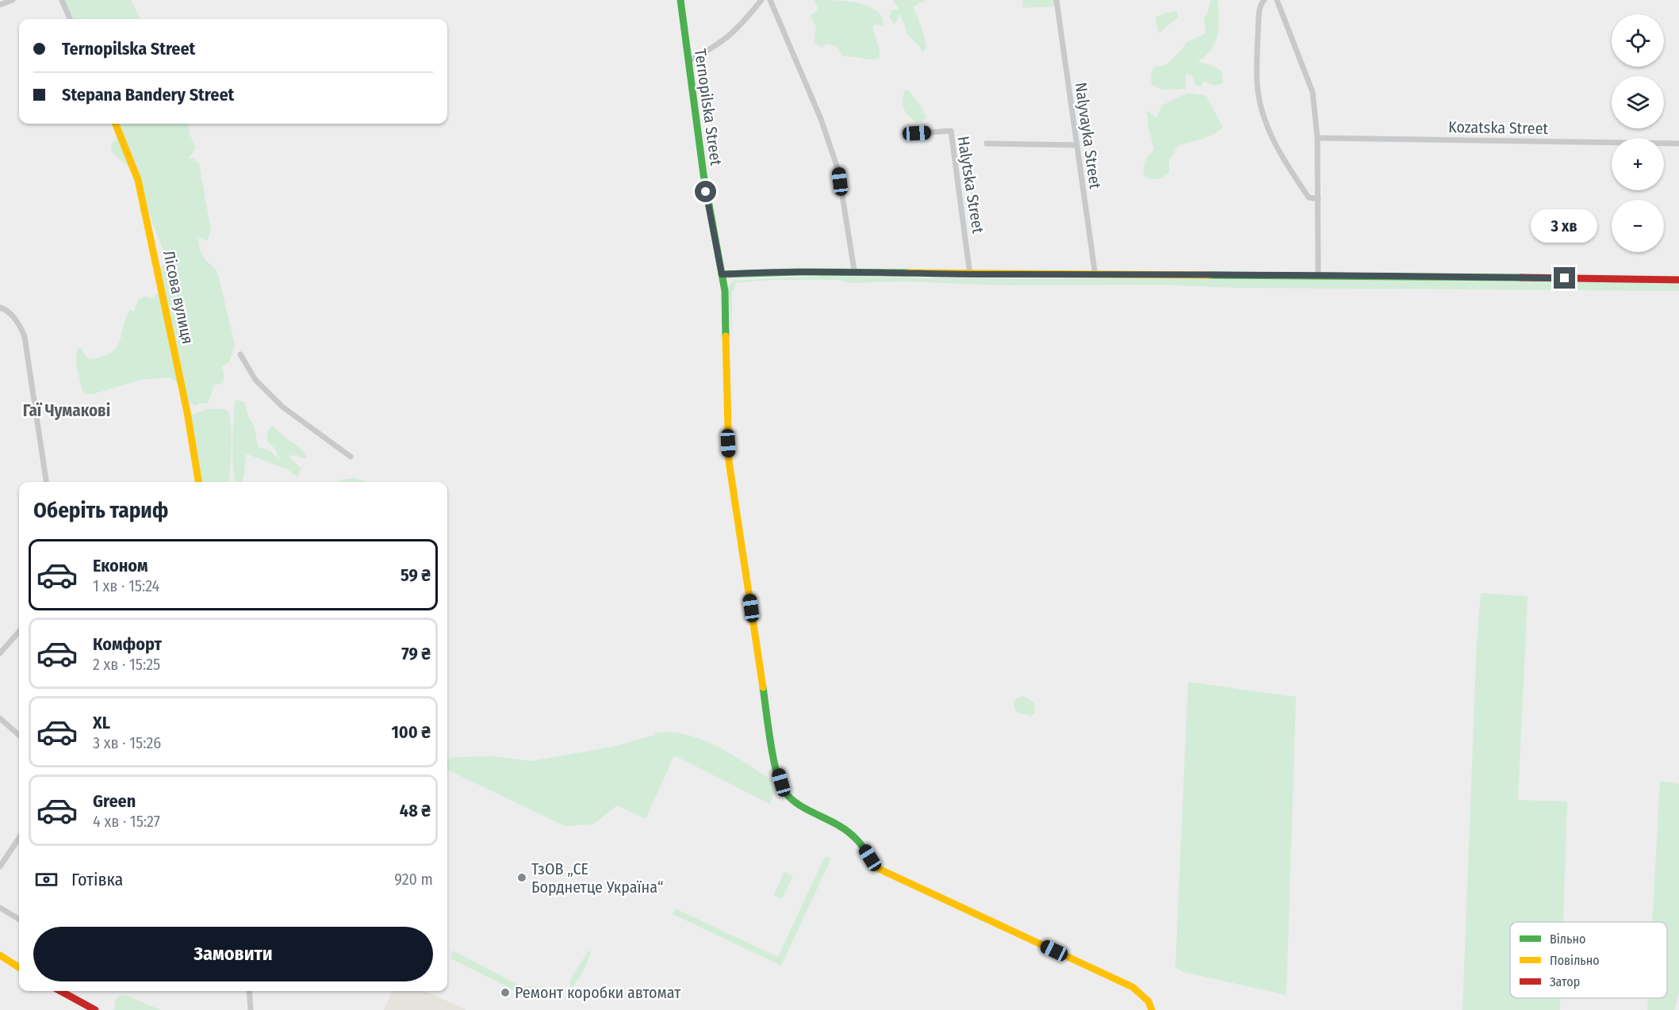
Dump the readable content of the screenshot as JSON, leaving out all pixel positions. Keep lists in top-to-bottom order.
{
  "streets": {
    "main road": ["Ternopilska Street", "Лісова вулиця"],
    "street": ["Kozatska Street", "Nalyvayka Street", "Halytska Street"]
  },
  "districts": ["Гаї Чумакові"],
  "places": ["ТзОВ „СЕ Борднетце Україна“", "Ремонт коробки автомат"],
  "legend": ["Вільно", "Повільно", "Затор"],
  "page": {
    "map_buttons": ["+", "−"],
    "banner": ["Ternopilska Street", "Stepana Bandery Street"],
    "bubble": "3 хв",
    "heading": "Оберіть тариф",
    "list": [
      {
        "name": "Економ",
        "note": "1 хв · 15:24",
        "value": "59 ₴"
      },
      {
        "name": "Комфорт",
        "note": "2 хв · 15:25",
        "value": "79 ₴"
      },
      {
        "name": "XL",
        "note": "3 хв · 15:26",
        "value": "100 ₴"
      },
      {
        "name": "Green",
        "note": "4 хв · 15:27",
        "value": "48 ₴"
      }
    ],
    "pay": ["Готівка", "920 m"],
    "buttons": "Замовити"
  }
}
